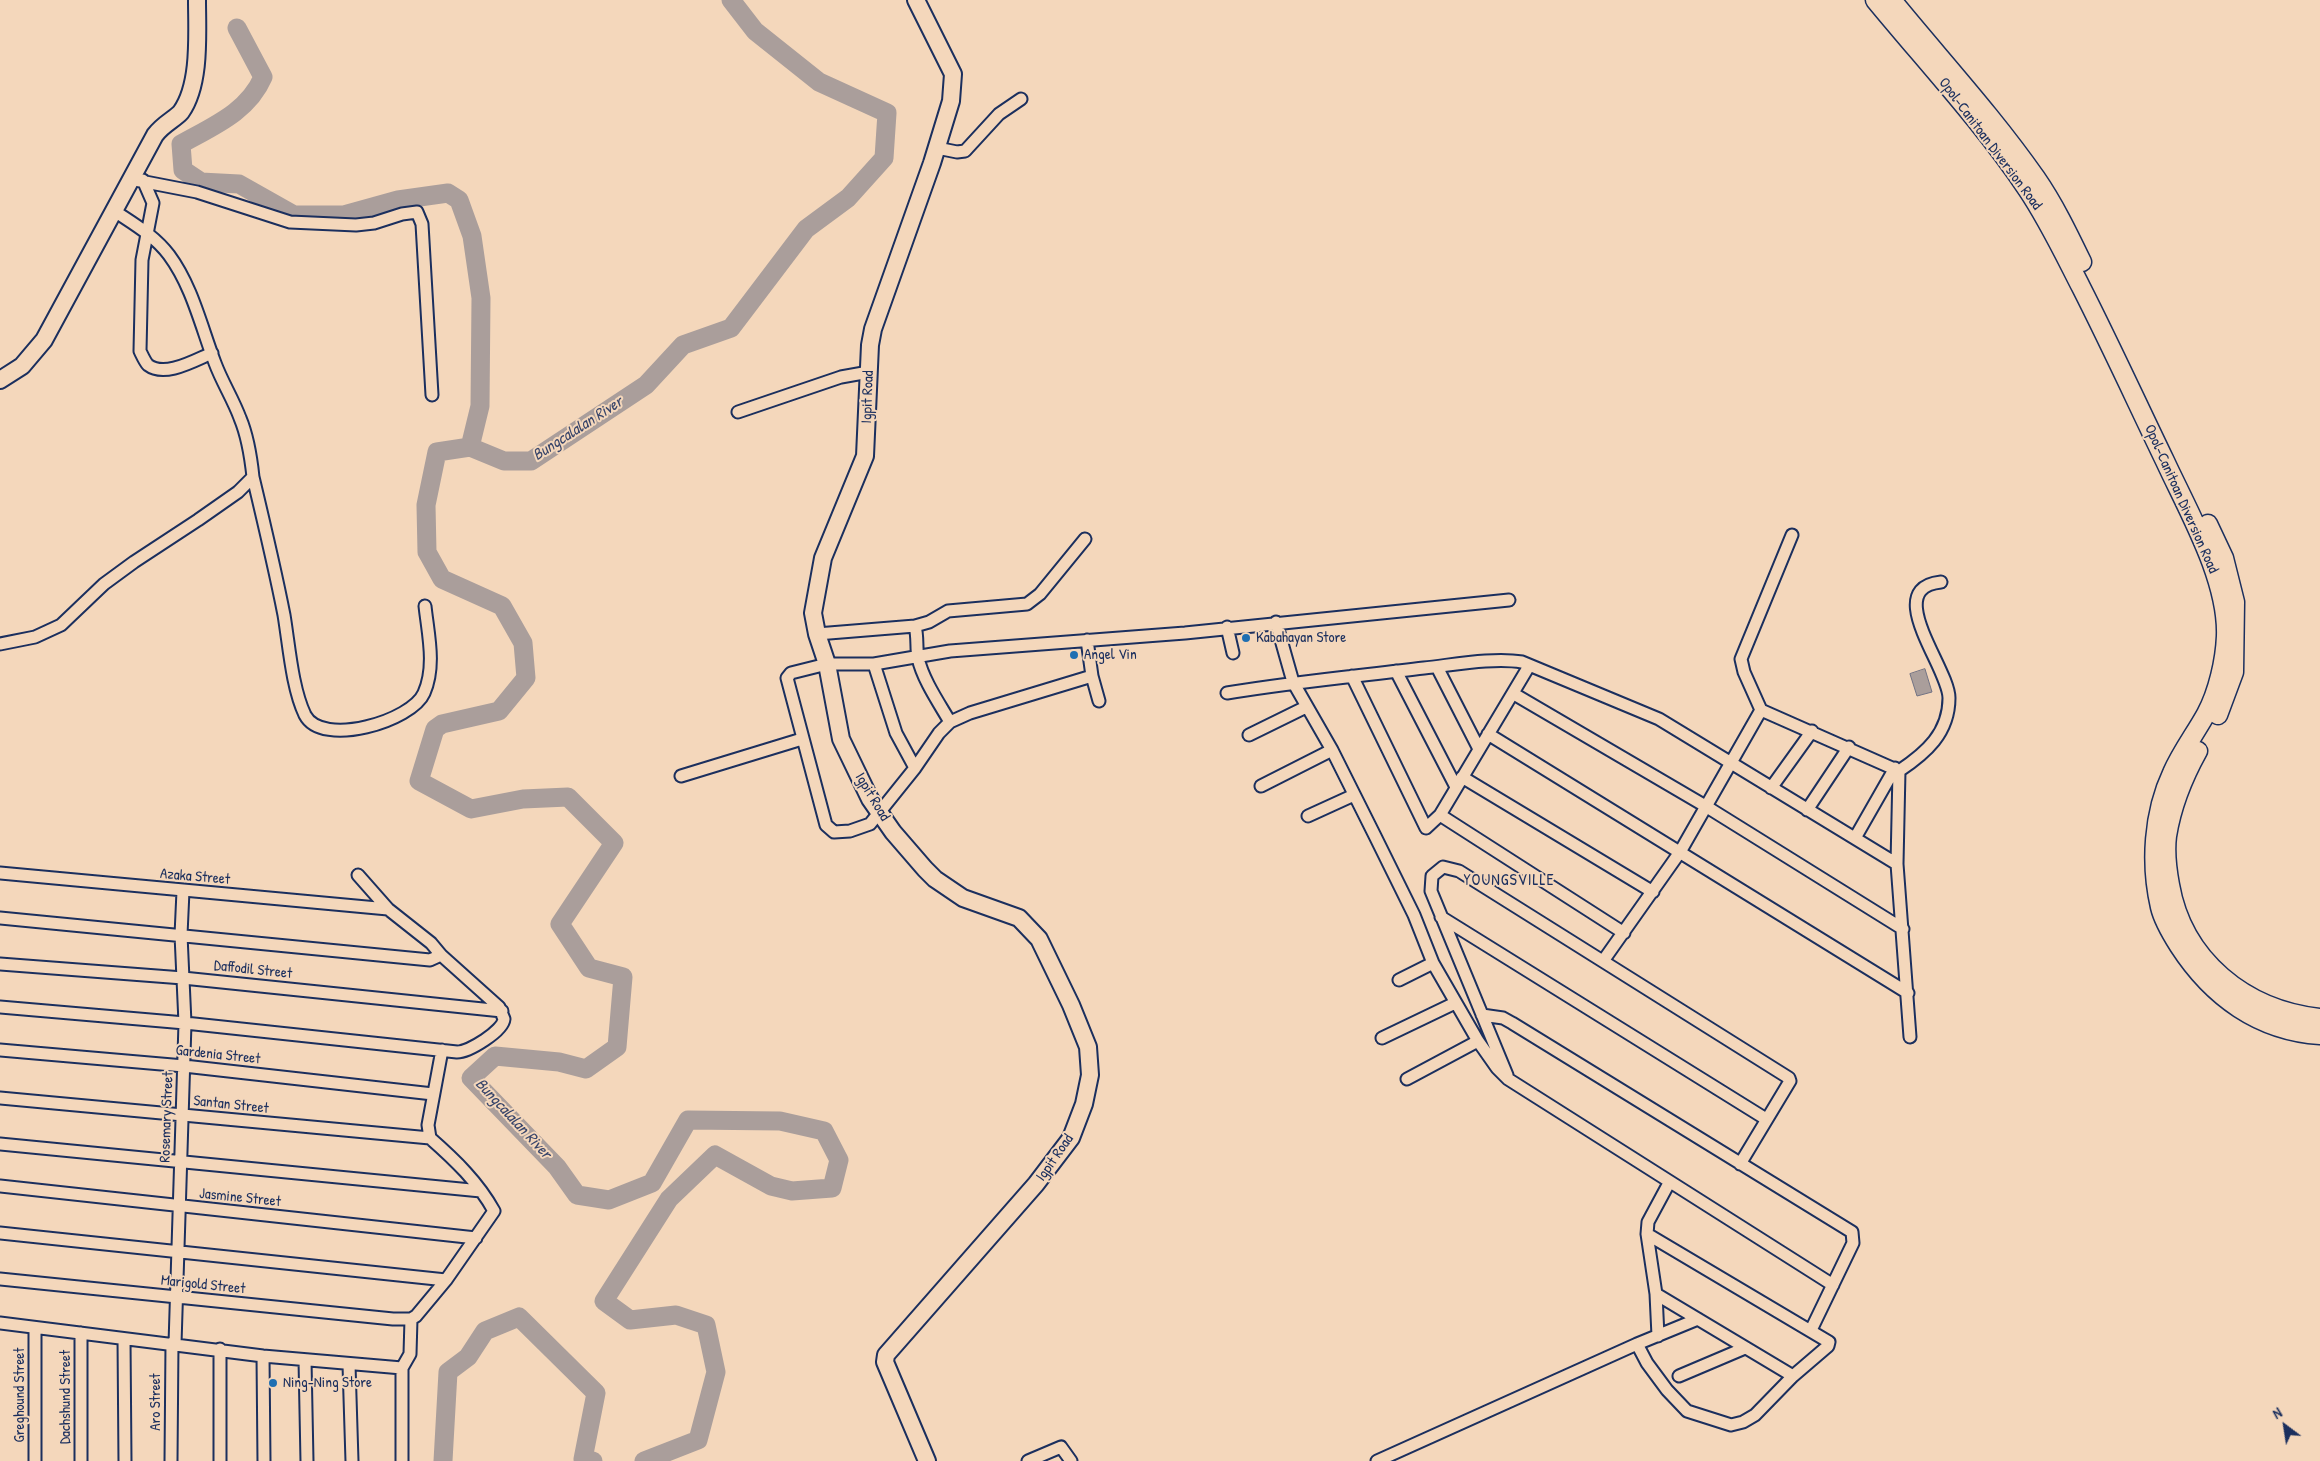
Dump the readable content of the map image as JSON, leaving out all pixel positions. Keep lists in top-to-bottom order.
{
  "streets": {
    "main road": ["Opol-Canitoan Diversion Road"],
    "street": [
      "Igpit Road",
      "Azaka Street",
      "Daffodil Street",
      "Gardenia Street",
      "Santan Street",
      "Rosemary Street",
      "Jasmine Street",
      "Marigold Street",
      "Greghound Street",
      "Dachshund Street",
      "Aro Street"
    ]
  },
  "crossings": [
    ["Azaka Street", "Rosemary Street"],
    ["Daffodil Street", "Rosemary Street"],
    ["Gardenia Street", "Rosemary Street"],
    ["Santan Street", "Rosemary Street"],
    ["Rosemary Street", "Jasmine Street"],
    ["Rosemary Street", "Marigold Street"],
    ["Rosemary Street", "Aro Street"]
  ],
  "districts": ["YOUNGSVILLE"],
  "water": ["Bungcalalan River"],
  "places": ["Kabahayan Store", "Angel Vin", "Ning-Ning Store"],
  "north": "top left"
}
